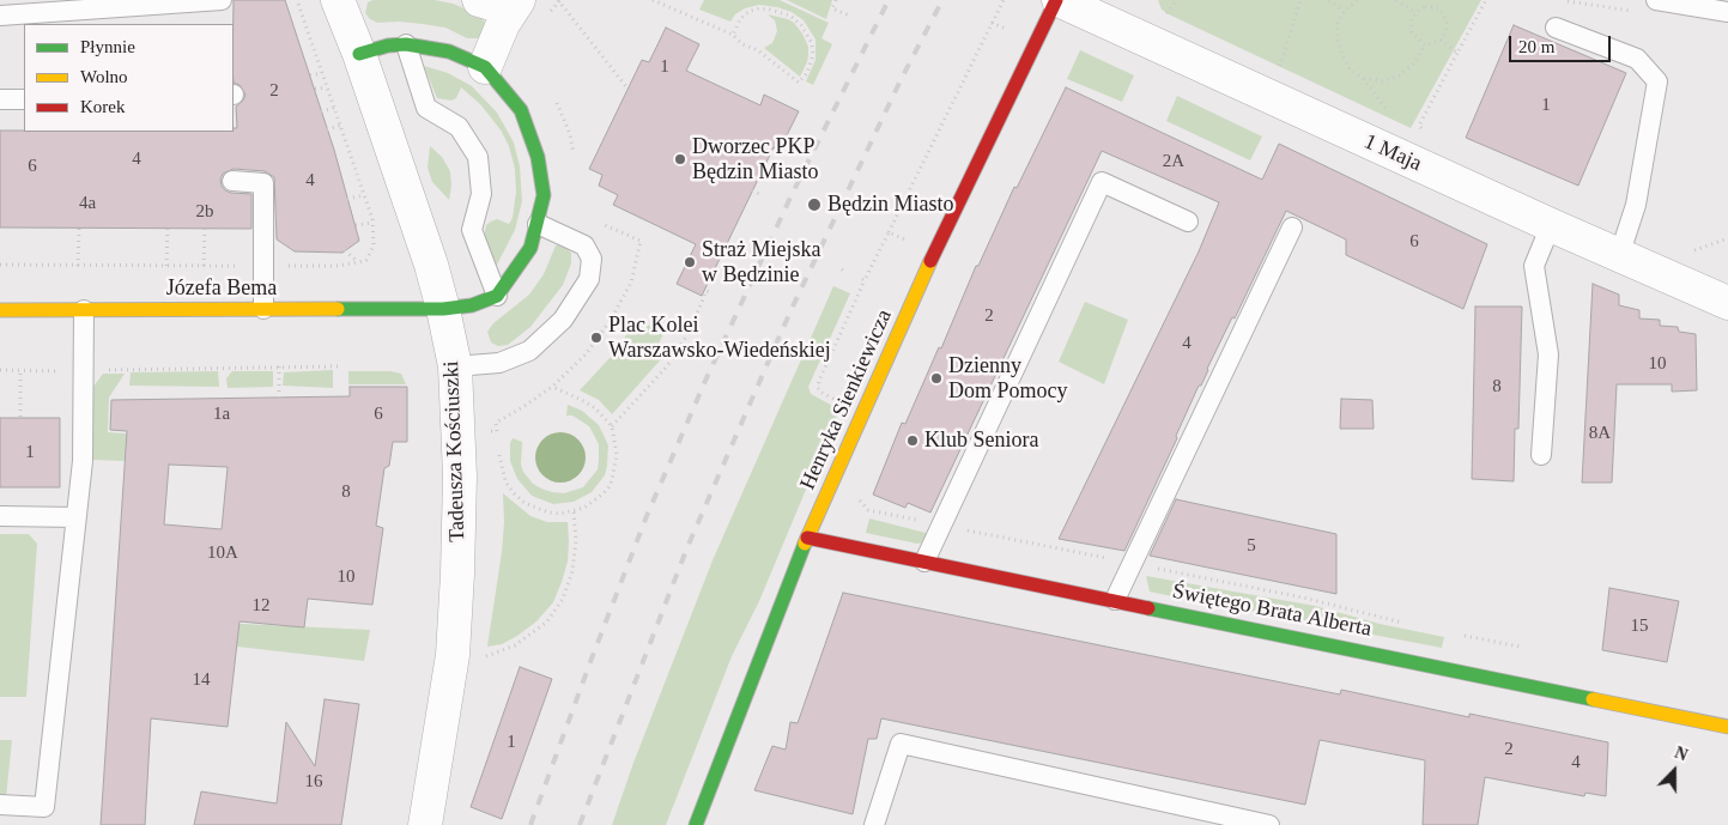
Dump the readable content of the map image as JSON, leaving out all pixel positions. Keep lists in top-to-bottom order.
{
  "streets": {
    "street": [
      "1 Maja",
      "Józefa Bema",
      "Henryka Sienkiewicza",
      "Tadeusza Kościuszki",
      "Świętego Brata Alberta"
    ]
  },
  "crossings": [
    ["1 Maja", "Henryka Sienkiewicza"],
    ["Józefa Bema", "Tadeusza Kościuszki"],
    ["Henryka Sienkiewicza", "Świętego Brata Alberta"]
  ],
  "places": [
    "Dworzec PKP Będzin Miasto",
    "Będzin Miasto",
    "Straż Miejska w Będzinie",
    "Plac Kolei Warszawsko-Wiedeńskiej",
    "Dzienny Dom Pomocy",
    "Klub Seniora"
  ],
  "house_numbers": [
    "1",
    "2",
    "1",
    "4",
    "2A",
    "6",
    "4",
    "4a",
    "2b",
    "6",
    "2",
    "4",
    "10",
    "8",
    "1a",
    "6",
    "8A",
    "1",
    "8",
    "5",
    "10A",
    "10",
    "12",
    "15",
    "14",
    "1",
    "2",
    "4",
    "16"
  ],
  "legend": ["Płynnie", "Wolno", "Korek"],
  "scale_bar": "20 m",
  "north": "top"
}
